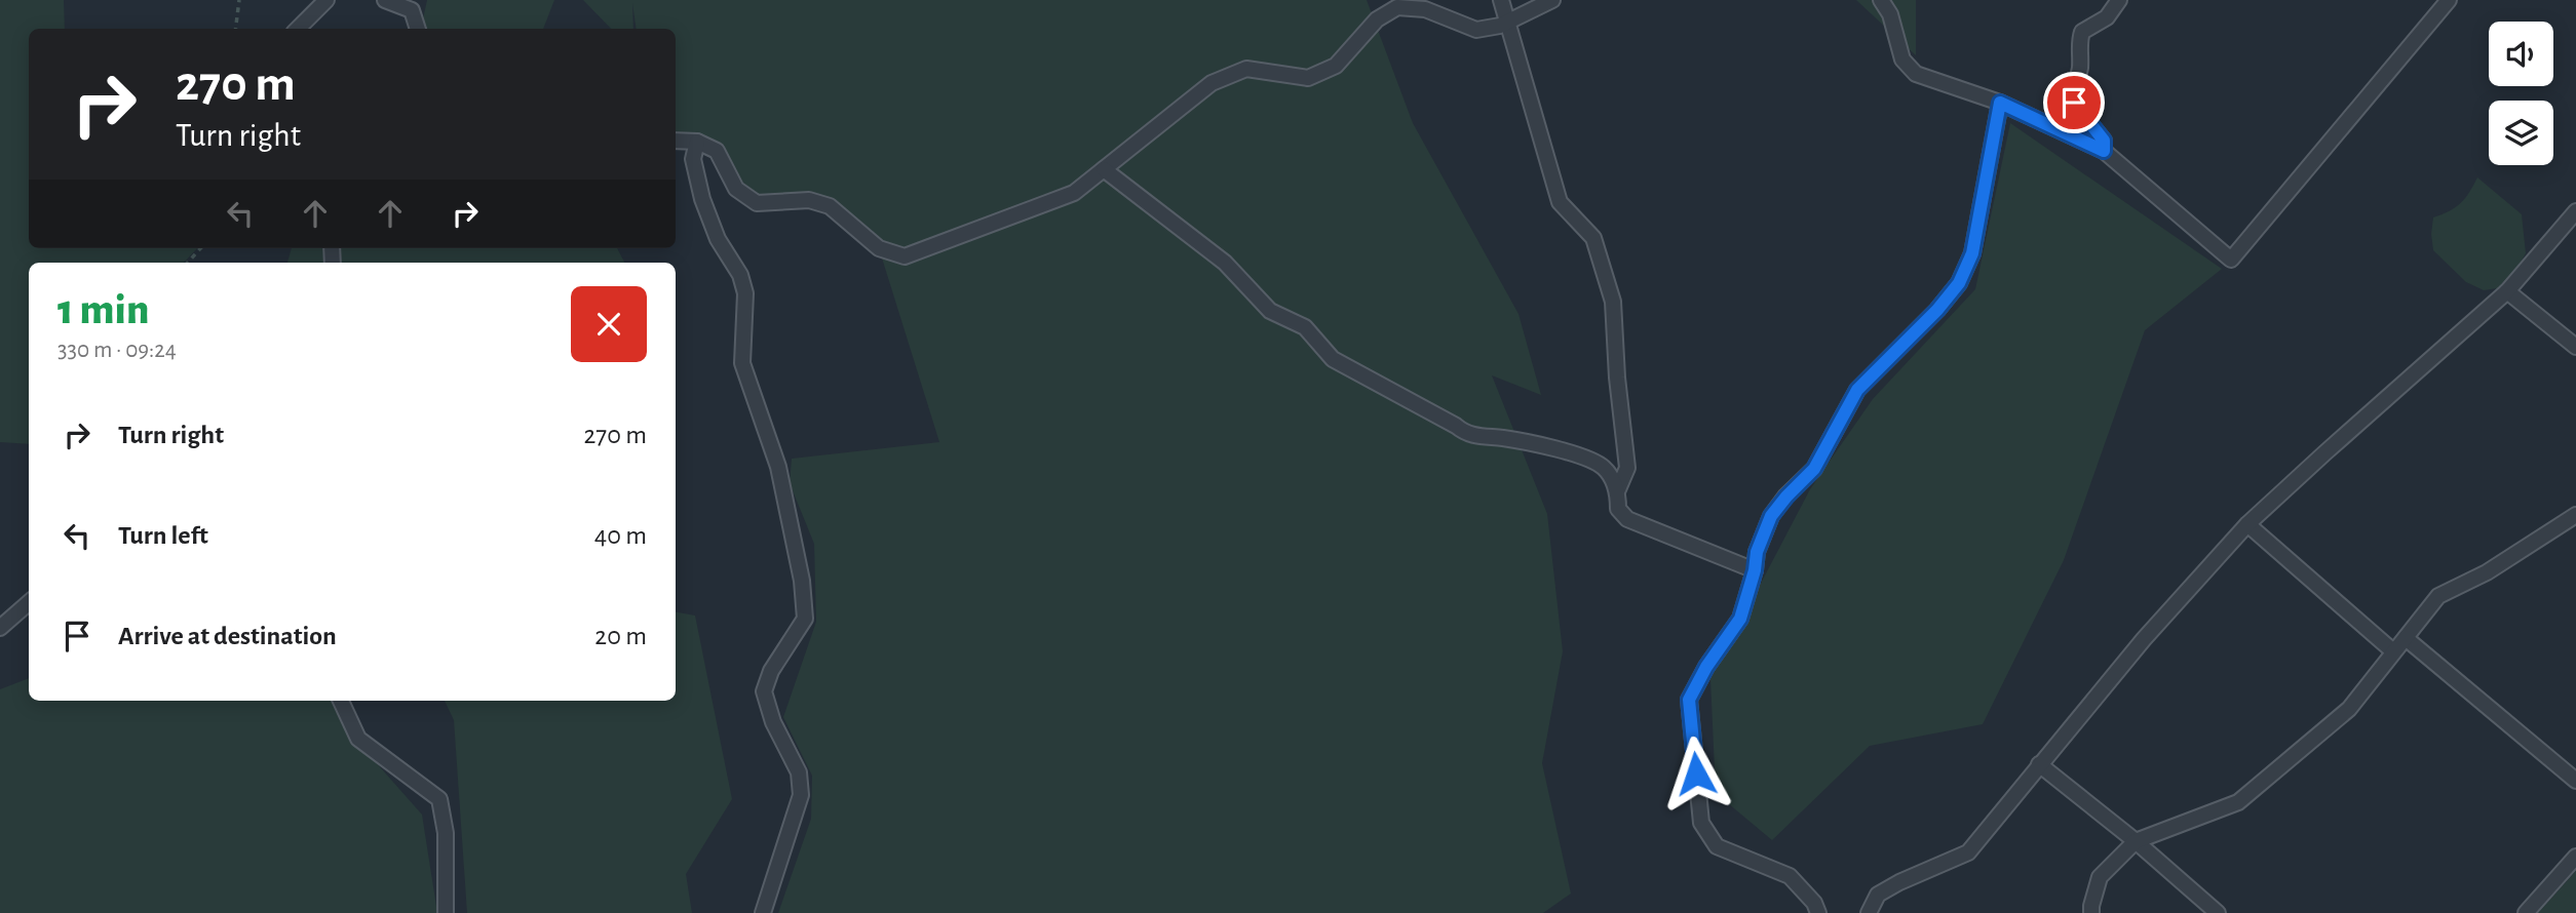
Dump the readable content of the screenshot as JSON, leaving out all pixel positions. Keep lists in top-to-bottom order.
{
  "page": {
    "turn": ["270 m", "Turn right"],
    "heading": ["1 min", "330 m · 09:24"],
    "list": [
      {
        "name": "Turn right",
        "value": "270 m"
      },
      {
        "name": "Turn left",
        "value": "40 m"
      },
      {
        "name": "Arrive at destination",
        "value": "20 m"
      }
    ]
  }
}
